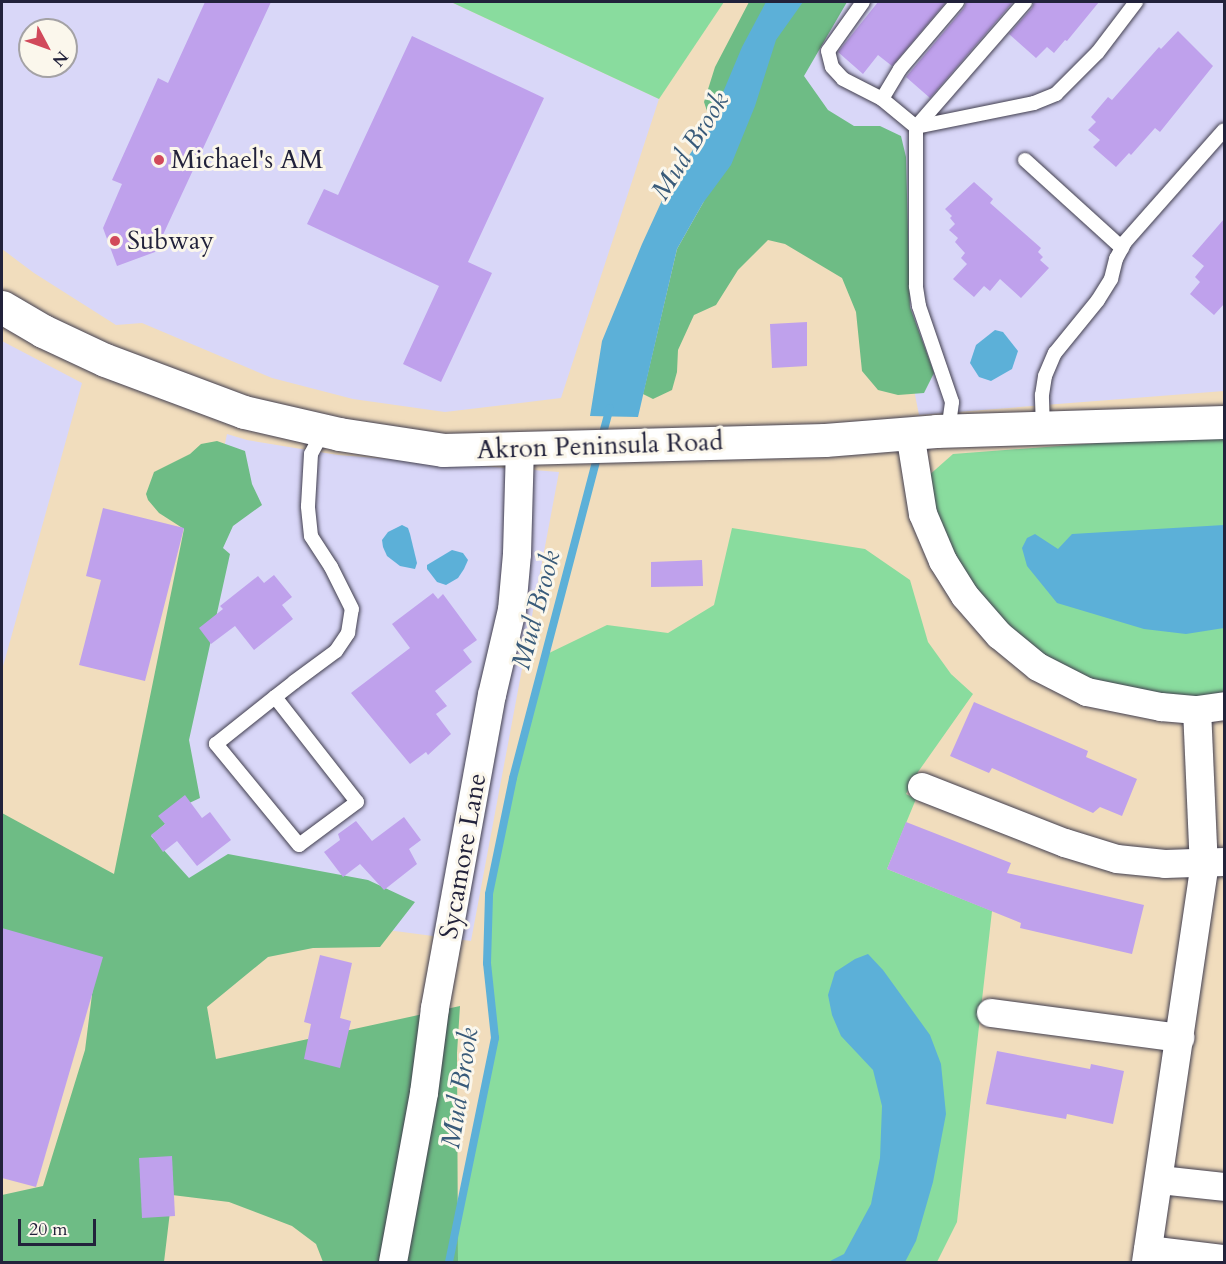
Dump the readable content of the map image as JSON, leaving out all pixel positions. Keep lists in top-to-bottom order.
{
  "streets": {
    "street": ["Akron Peninsula Road", "Sycamore Lane"]
  },
  "crossings": [
    ["Akron Peninsula Road", "Sycamore Lane"]
  ],
  "water": ["Mud Brook"],
  "places": ["Michael's AM", "Subway"],
  "scale_bar": "20 m",
  "north": "bottom right"
}
